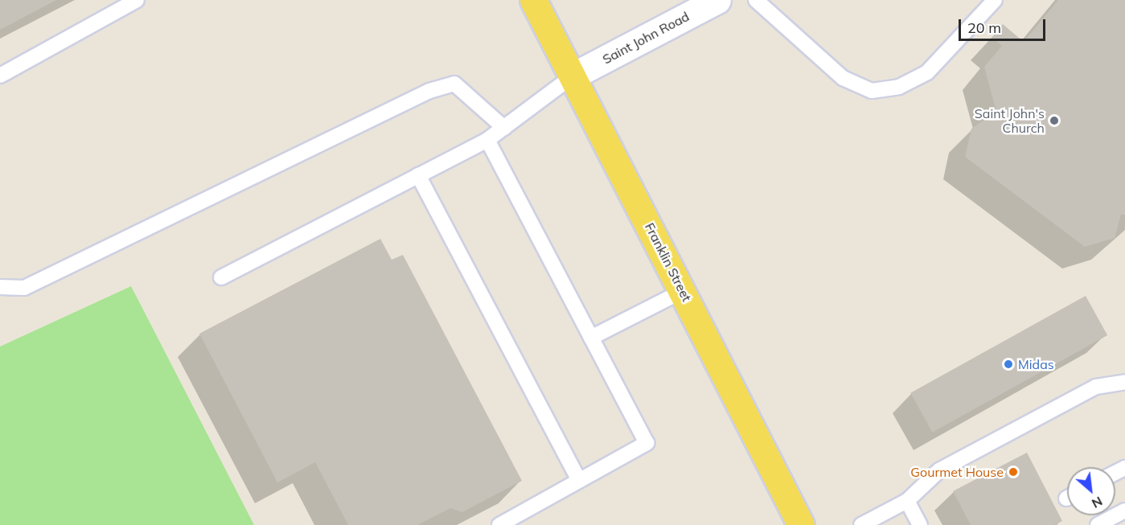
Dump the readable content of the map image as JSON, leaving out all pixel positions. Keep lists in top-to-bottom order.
{
  "streets": {
    "main road": ["Franklin Street"],
    "street": ["Saint John Road"]
  },
  "crossings": [
    ["Saint John Road", "Franklin Street"]
  ],
  "places": ["Saint John's Church", "Midas", "Gourmet House"],
  "scale_bar": "20 m",
  "north": "bottom right"
}
